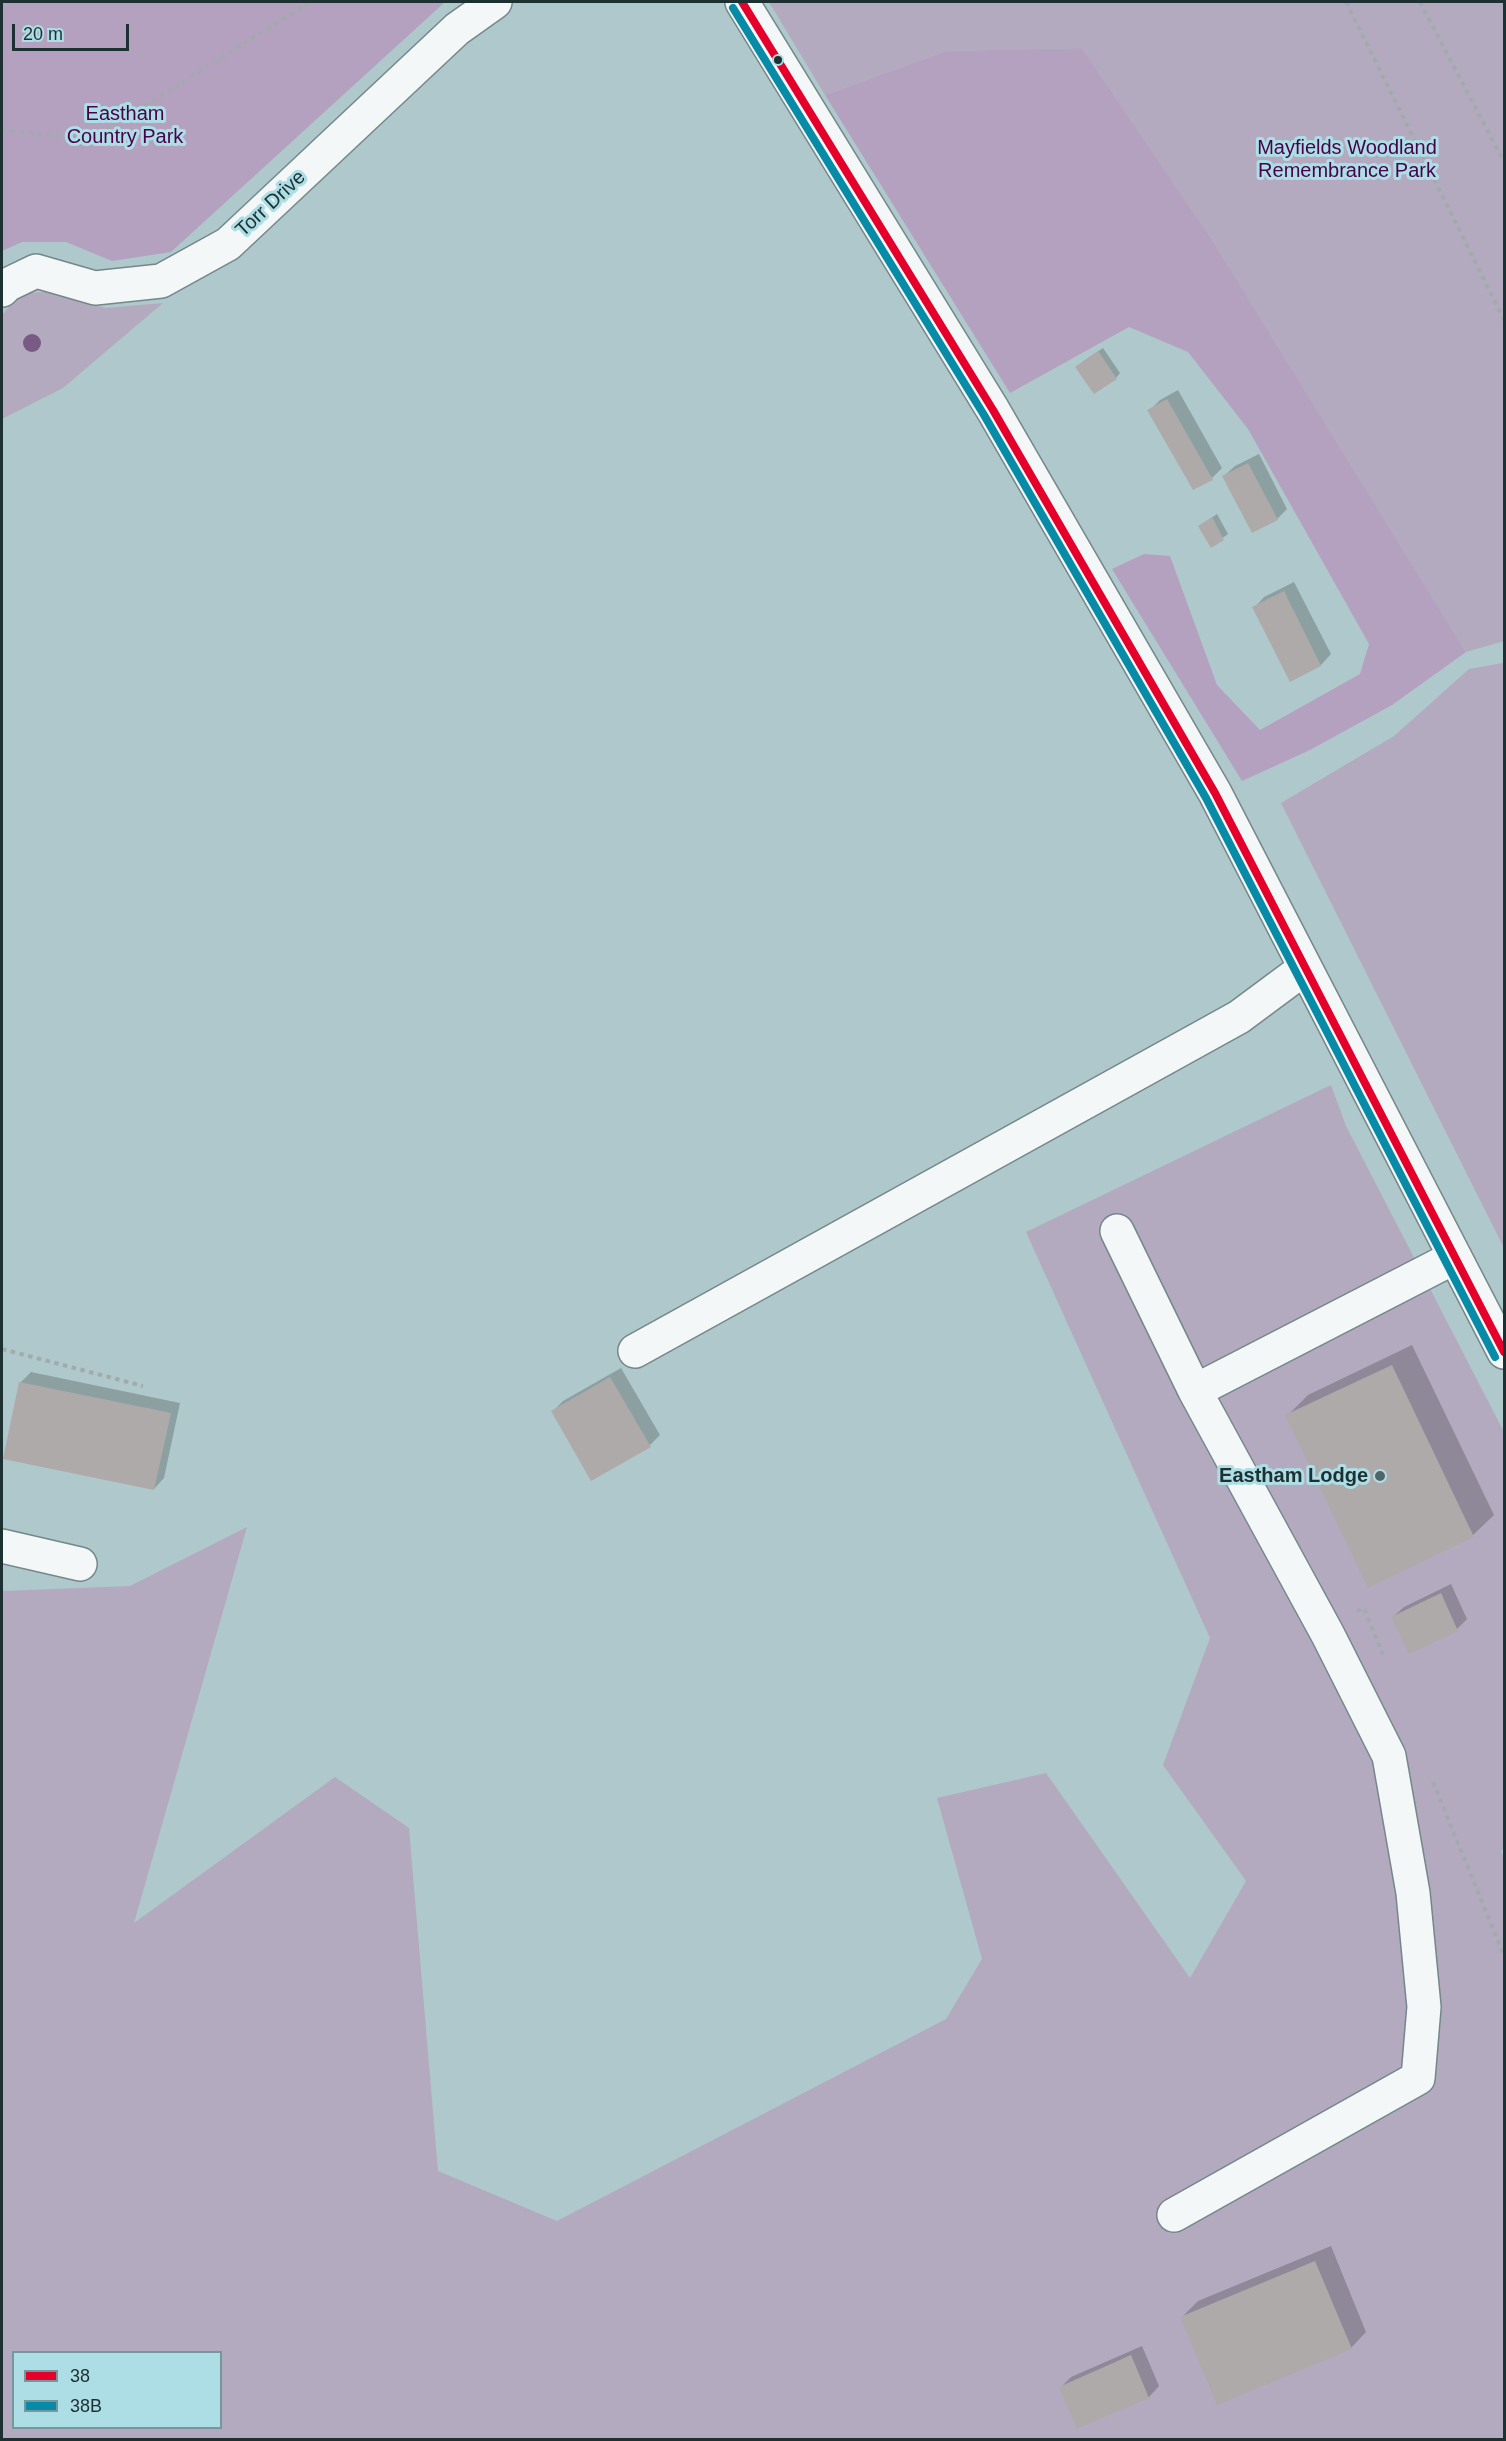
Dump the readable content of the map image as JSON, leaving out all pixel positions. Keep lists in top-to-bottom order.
{
  "streets": {
    "street": ["Torr Drive"]
  },
  "parks": ["Eastham Country Park", "Mayfields Woodland Remembrance Park"],
  "places": ["Eastham Lodge"],
  "lines": ["transit line 38", "transit line 38B"],
  "legend": ["38", "38B"],
  "scale_bar": "20 m"
}
